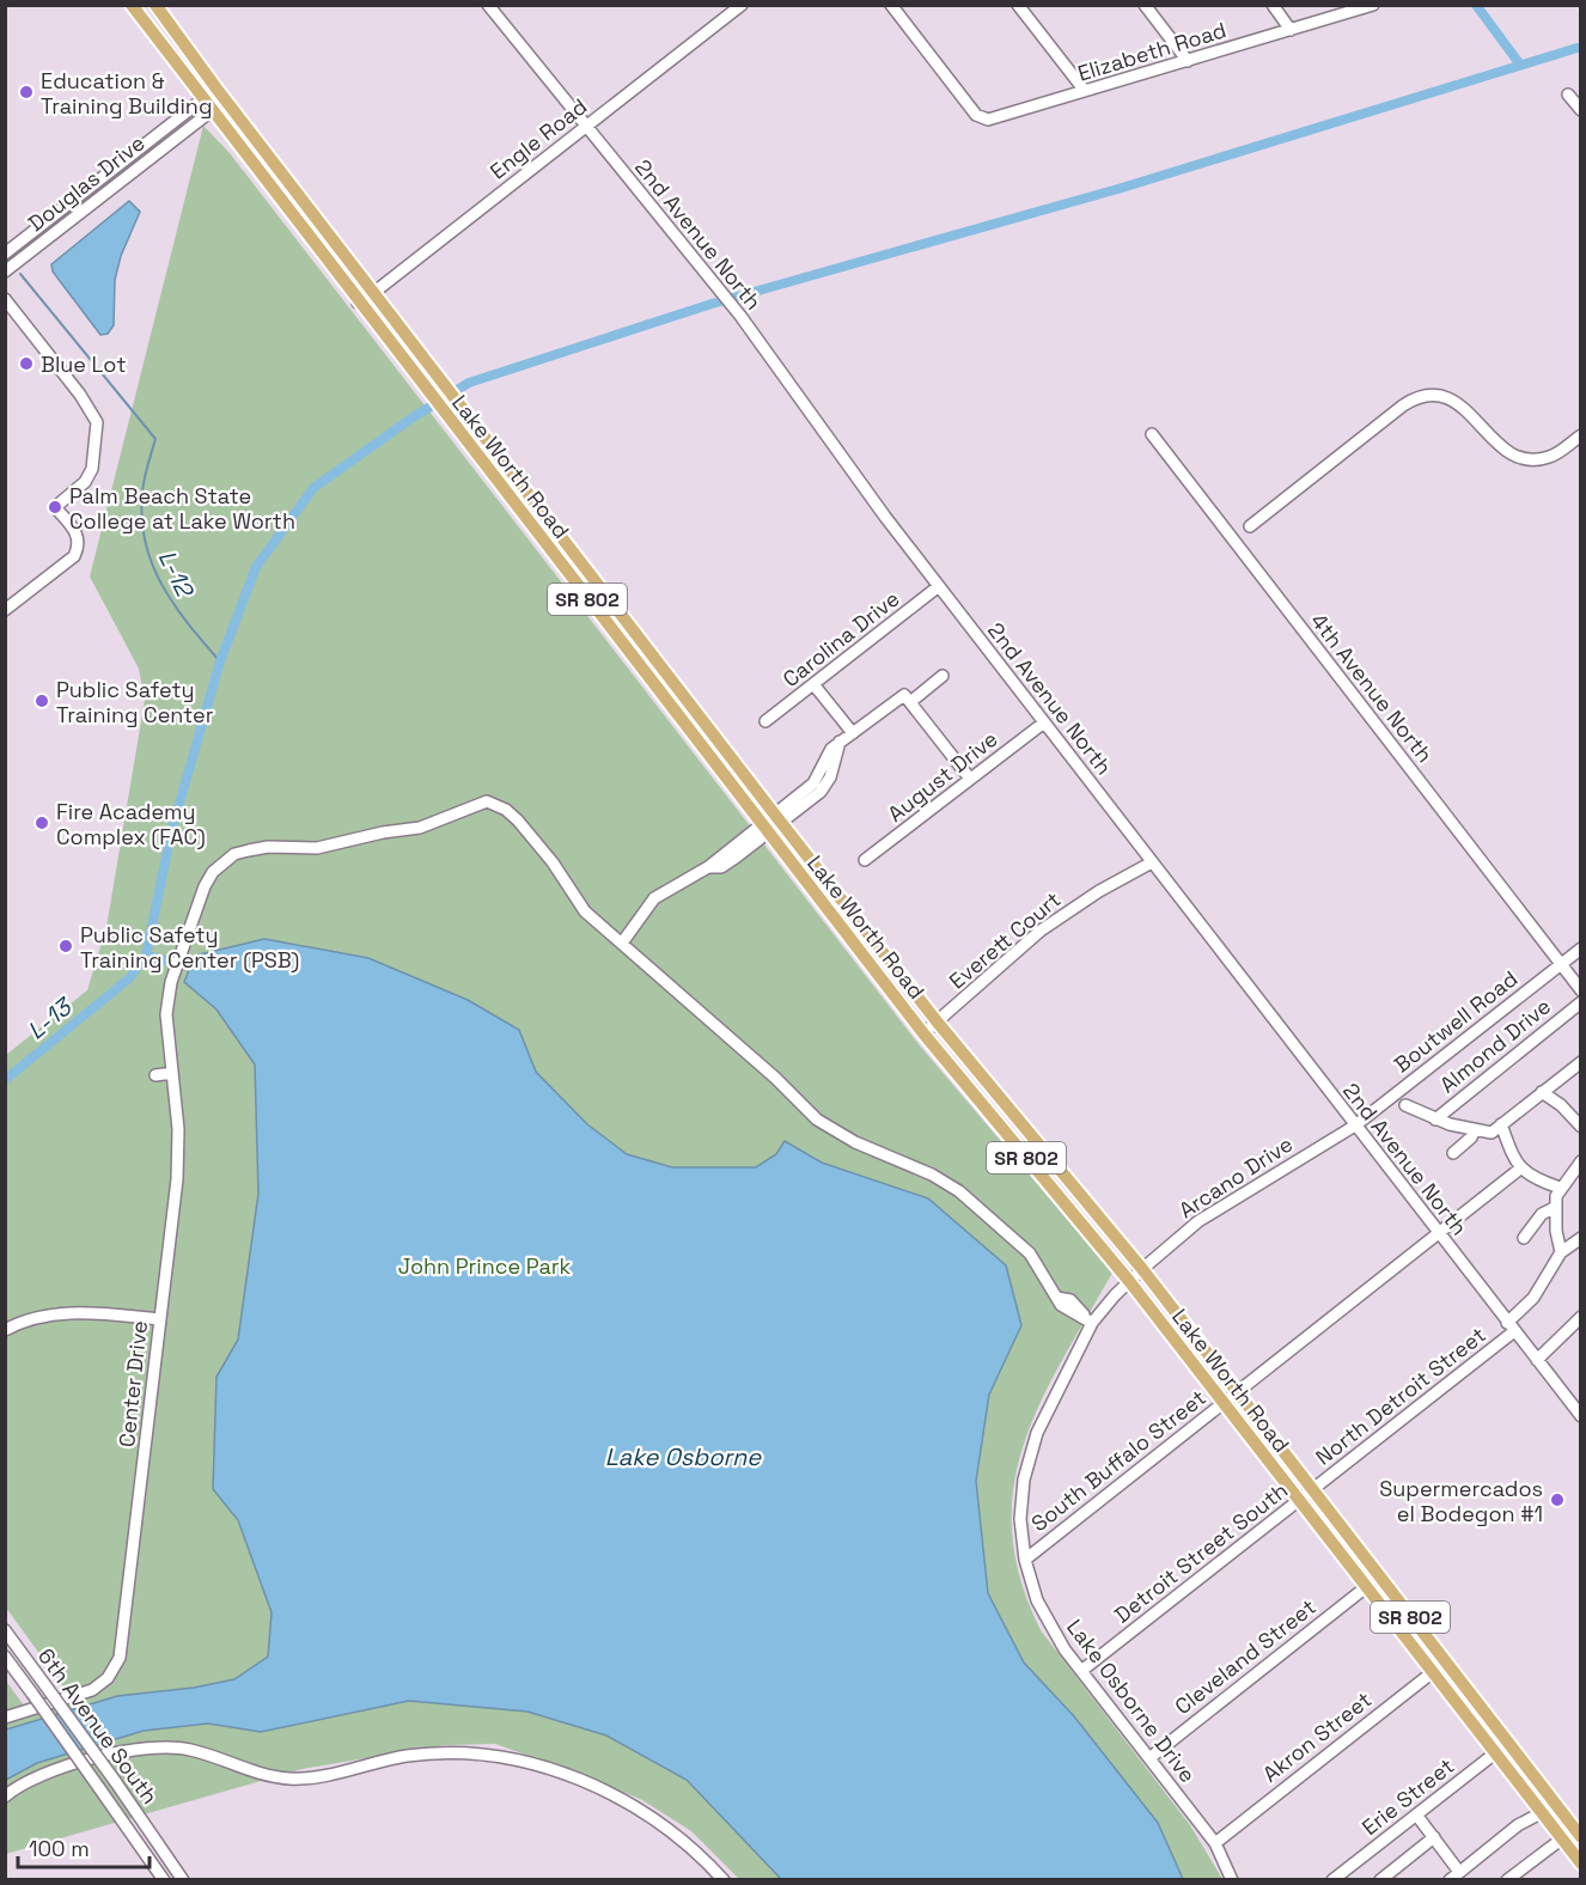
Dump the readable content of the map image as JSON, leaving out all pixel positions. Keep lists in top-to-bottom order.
{
  "streets": {
    "main road": ["Lake Worth Road", "SR 802"],
    "street": [
      "Elizabeth Road",
      "Engle Road",
      "Douglas Drive",
      "2nd Avenue North",
      "Carolina Drive",
      "4th Avenue North",
      "August Drive",
      "Everett Court",
      "Boutwell Road",
      "Almond Drive",
      "Arcano Drive",
      "Center Drive",
      "North Detroit Street",
      "South Buffalo Street",
      "Detroit Street South",
      "Cleveland Street",
      "Lake Osborne Drive",
      "6th Avenue South",
      "Akron Street",
      "Erie Street"
    ]
  },
  "crossings": [
    ["Engle Road", "2nd Avenue North"],
    ["Engle Road", "Lake Worth Road"],
    ["Douglas Drive", "Lake Worth Road"],
    ["2nd Avenue North", "Carolina Drive"],
    ["2nd Avenue North", "August Drive"],
    ["2nd Avenue North", "Everett Court"],
    ["2nd Avenue North", "Boutwell Road"],
    ["2nd Avenue North", "Arcano Drive"],
    ["2nd Avenue North", "North Detroit Street"],
    ["2nd Avenue North", "South Buffalo Street"],
    ["Lake Worth Road", "Everett Court"],
    ["Lake Worth Road", "Arcano Drive"],
    ["Lake Worth Road", "North Detroit Street"],
    ["Lake Worth Road", "South Buffalo Street"],
    ["Lake Worth Road", "Detroit Street South"],
    ["Lake Worth Road", "Cleveland Street"],
    ["Lake Worth Road", "Lake Osborne Drive"],
    ["Lake Worth Road", "Akron Street"],
    ["Lake Worth Road", "Erie Street"],
    ["4th Avenue North", "Boutwell Road"],
    ["Boutwell Road", "Arcano Drive"],
    ["Arcano Drive", "Lake Osborne Drive"],
    ["North Detroit Street", "Detroit Street South"],
    ["South Buffalo Street", "Lake Osborne Drive"],
    ["Detroit Street South", "Lake Osborne Drive"],
    ["Cleveland Street", "Lake Osborne Drive"],
    ["Lake Osborne Drive", "Akron Street"]
  ],
  "water": ["L-12", "L-13", "Lake Osborne"],
  "parks": ["John Prince Park"],
  "places": [
    "Education & Training Building",
    "Blue Lot",
    "Palm Beach State College at Lake Worth",
    "Public Safety Training Center",
    "Fire Academy Complex (FAC)",
    "Public Safety Training Center (PSB)",
    "Supermercados el Bodegon #1"
  ],
  "scale_bar": "100 m"
}
